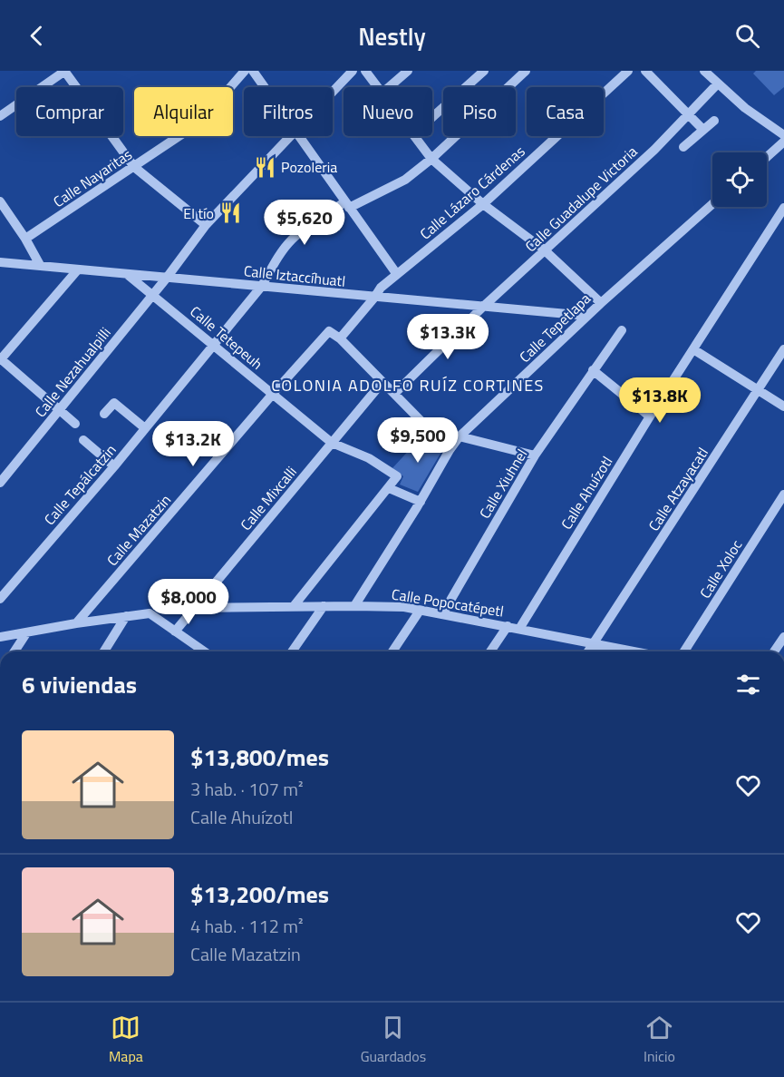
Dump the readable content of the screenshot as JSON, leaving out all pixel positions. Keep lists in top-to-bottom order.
{
  "streets": {
    "street": [
      "Calle Nayaritas",
      "Calle Lázaro Cárdenas",
      "Calle Guadalupe Victoria",
      "Calle Iztaccíhuatl",
      "Calle Tepetlapa",
      "Calle Tetepeuh",
      "Calle Nezahualpilli",
      "Calle Xiuhnel",
      "Calle Tepálcatzin",
      "Calle Atzayacatl",
      "Calle Ahuízotl",
      "Calle Mixcalli",
      "Calle Mazatzin",
      "Calle Xoloc",
      "Calle Popocatépetl"
    ]
  },
  "crossings": [
    ["Calle Lázaro Cárdenas", "Calle Iztaccíhuatl"],
    ["Calle Lázaro Cárdenas", "Calle Mazatzin"],
    ["Calle Guadalupe Victoria", "Calle Iztaccíhuatl"],
    ["Calle Iztaccíhuatl", "Calle Tepetlapa"],
    ["Calle Iztaccíhuatl", "Calle Tetepeuh"],
    ["Calle Iztaccíhuatl", "Calle Nezahualpilli"],
    ["Calle Iztaccíhuatl", "Calle Tepálcatzin"],
    ["Calle Tepetlapa", "Calle Popocatépetl"],
    ["Calle Tetepeuh", "Calle Nezahualpilli"],
    ["Calle Tetepeuh", "Calle Tepálcatzin"],
    ["Calle Tetepeuh", "Calle Mixcalli"],
    ["Calle Tetepeuh", "Calle Mazatzin"],
    ["Calle Xiuhnel", "Calle Popocatépetl"],
    ["Calle Atzayacatl", "Calle Popocatépetl"],
    ["Calle Ahuízotl", "Calle Popocatépetl"],
    ["Calle Mixcalli", "Calle Popocatépetl"]
  ],
  "districts": ["COLONIA ADOLFO RUÍZ CORTINES"],
  "places": {
    "restaurant": ["Pozoleria", "El tío"]
  },
  "page": {
    "header": "Nestly",
    "chip": [
      "Comprar",
      "Alquilar",
      "Filtros",
      "Nuevo",
      "Piso",
      "Casa"
    ],
    "price": [
      "$5,620",
      "$13.3K",
      "$13.8K",
      "$9,500",
      "$13.2K",
      "$8,000"
    ],
    "heading": "6 viviendas",
    "list": [
      {
        "name": "$13,800/mes",
        "note": "3 hab. · 107 m² · Calle Ahuízotl"
      },
      {
        "name": "$13,200/mes",
        "note": "4 hab. · 112 m² · Calle Mazatzin"
      }
    ],
    "tabs": ["Mapa", "Guardados", "Inicio"]
  }
}
